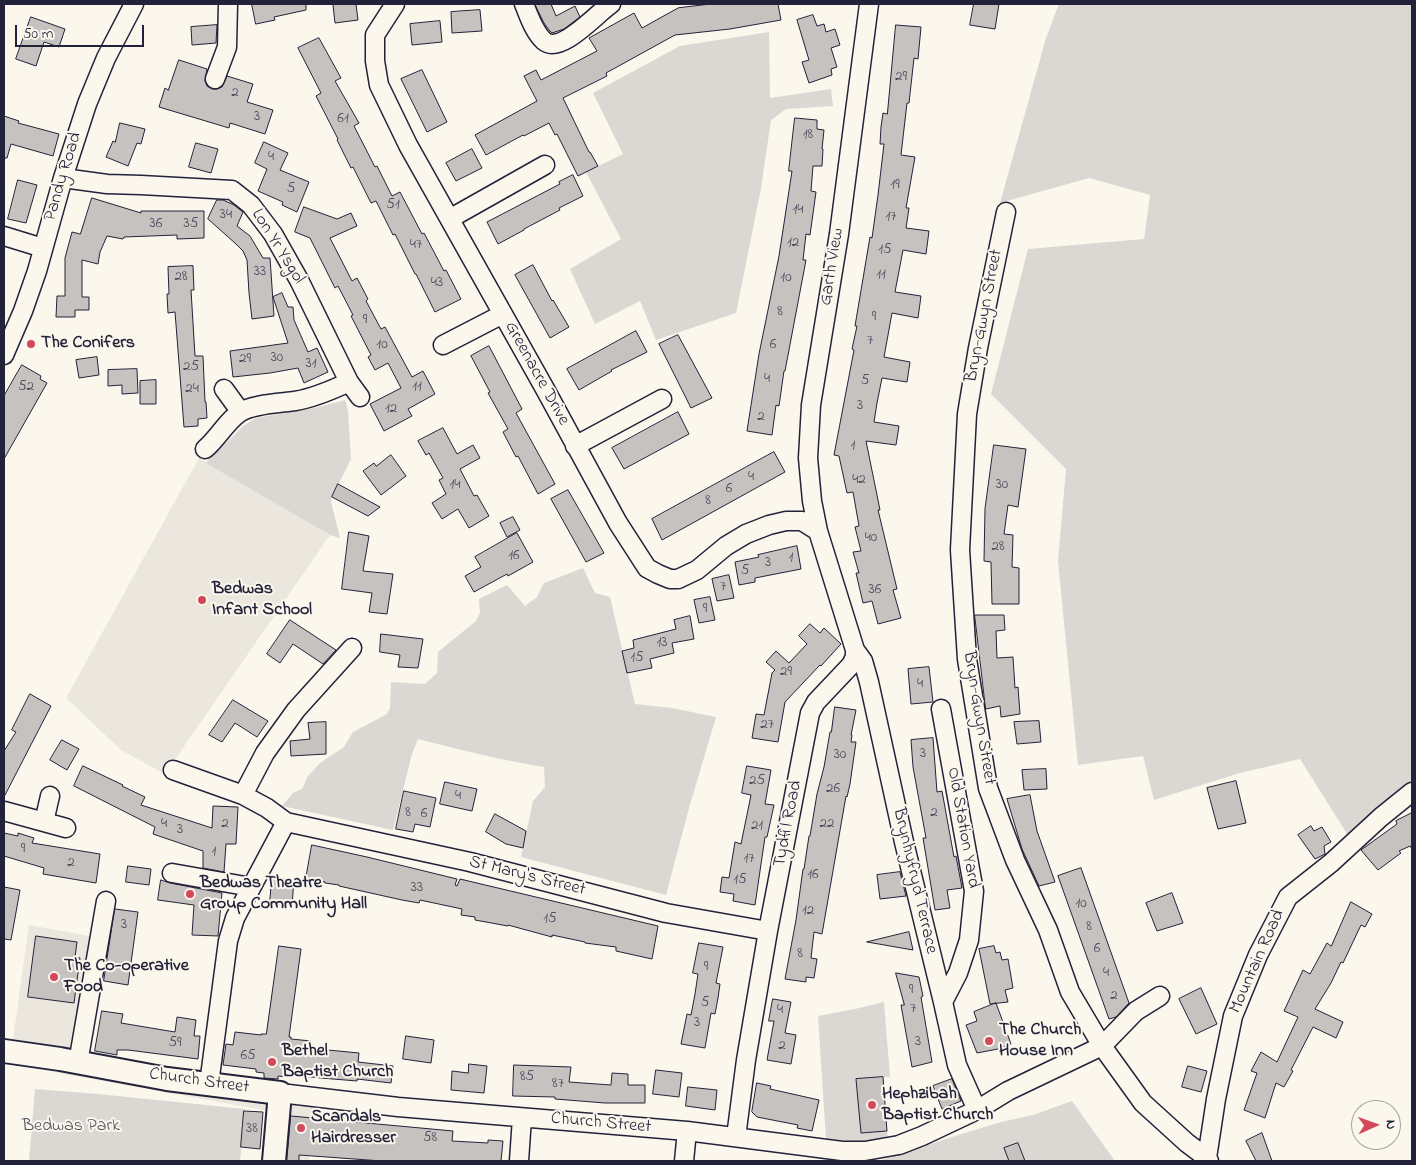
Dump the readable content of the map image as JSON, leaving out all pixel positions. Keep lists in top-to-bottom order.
{
  "streets": {
    "street": [
      "Pandy Road",
      "Lon Yr Ysgol",
      "Garth View",
      "Bryn-Gwyn Street",
      "Greenacre Drive",
      "Tydfil Road",
      "Old Station Yard",
      "St Mary's Street",
      "Brynhyfryd Terrace",
      "Mountain Road",
      "Church Street"
    ]
  },
  "crossings": [
    ["Pandy Road", "Lon Yr Ysgol"],
    ["Garth View", "Greenacre Drive"],
    ["Bryn-Gwyn Street", "Mountain Road"],
    ["Bryn-Gwyn Street", "Church Street"],
    ["Tydfil Road", "St Mary's Street"],
    ["Tydfil Road", "Brynhyfryd Terrace"],
    ["Tydfil Road", "Church Street"],
    ["Old Station Yard", "Brynhyfryd Terrace"],
    ["Brynhyfryd Terrace", "Church Street"]
  ],
  "parks": ["Bedwas Park"],
  "places": [
    "The Conifers",
    "Bedwas Infant School",
    "Bedwas Theatre Group Community Hall",
    "The Co-operative Food",
    "The Church House Inn",
    "Bethel Baptist Church",
    "Hephzibah Baptist Church",
    "Scandals Hairdresser"
  ],
  "house_numbers": [
    "29",
    "2",
    "3",
    "61",
    "18",
    "4",
    "19",
    "5",
    "51",
    "14",
    "34",
    "17",
    "36",
    "35",
    "12",
    "47",
    "15",
    "33",
    "11",
    "28",
    "10",
    "43",
    "8",
    "9",
    "9",
    "7",
    "10",
    "6",
    "30",
    "29",
    "31",
    "25",
    "4",
    "5",
    "52",
    "11",
    "24",
    "3",
    "12",
    "2",
    "1",
    "4",
    "42",
    "14",
    "30",
    "6",
    "8",
    "40",
    "28",
    "16",
    "1",
    "3",
    "5",
    "7",
    "36",
    "9",
    "13",
    "15",
    "29",
    "4",
    "27",
    "3",
    "30",
    "25",
    "26",
    "4",
    "8",
    "2",
    "6",
    "4",
    "2",
    "22",
    "21",
    "3",
    "9",
    "1",
    "17",
    "2",
    "16",
    "15",
    "33",
    "10",
    "12",
    "15",
    "3",
    "8",
    "6",
    "8",
    "9",
    "4",
    "9",
    "2",
    "5",
    "7",
    "4",
    "3",
    "3",
    "59",
    "2",
    "65",
    "85",
    "87",
    "38",
    "58"
  ],
  "scale_bar": "50 m",
  "north": "right"
}
